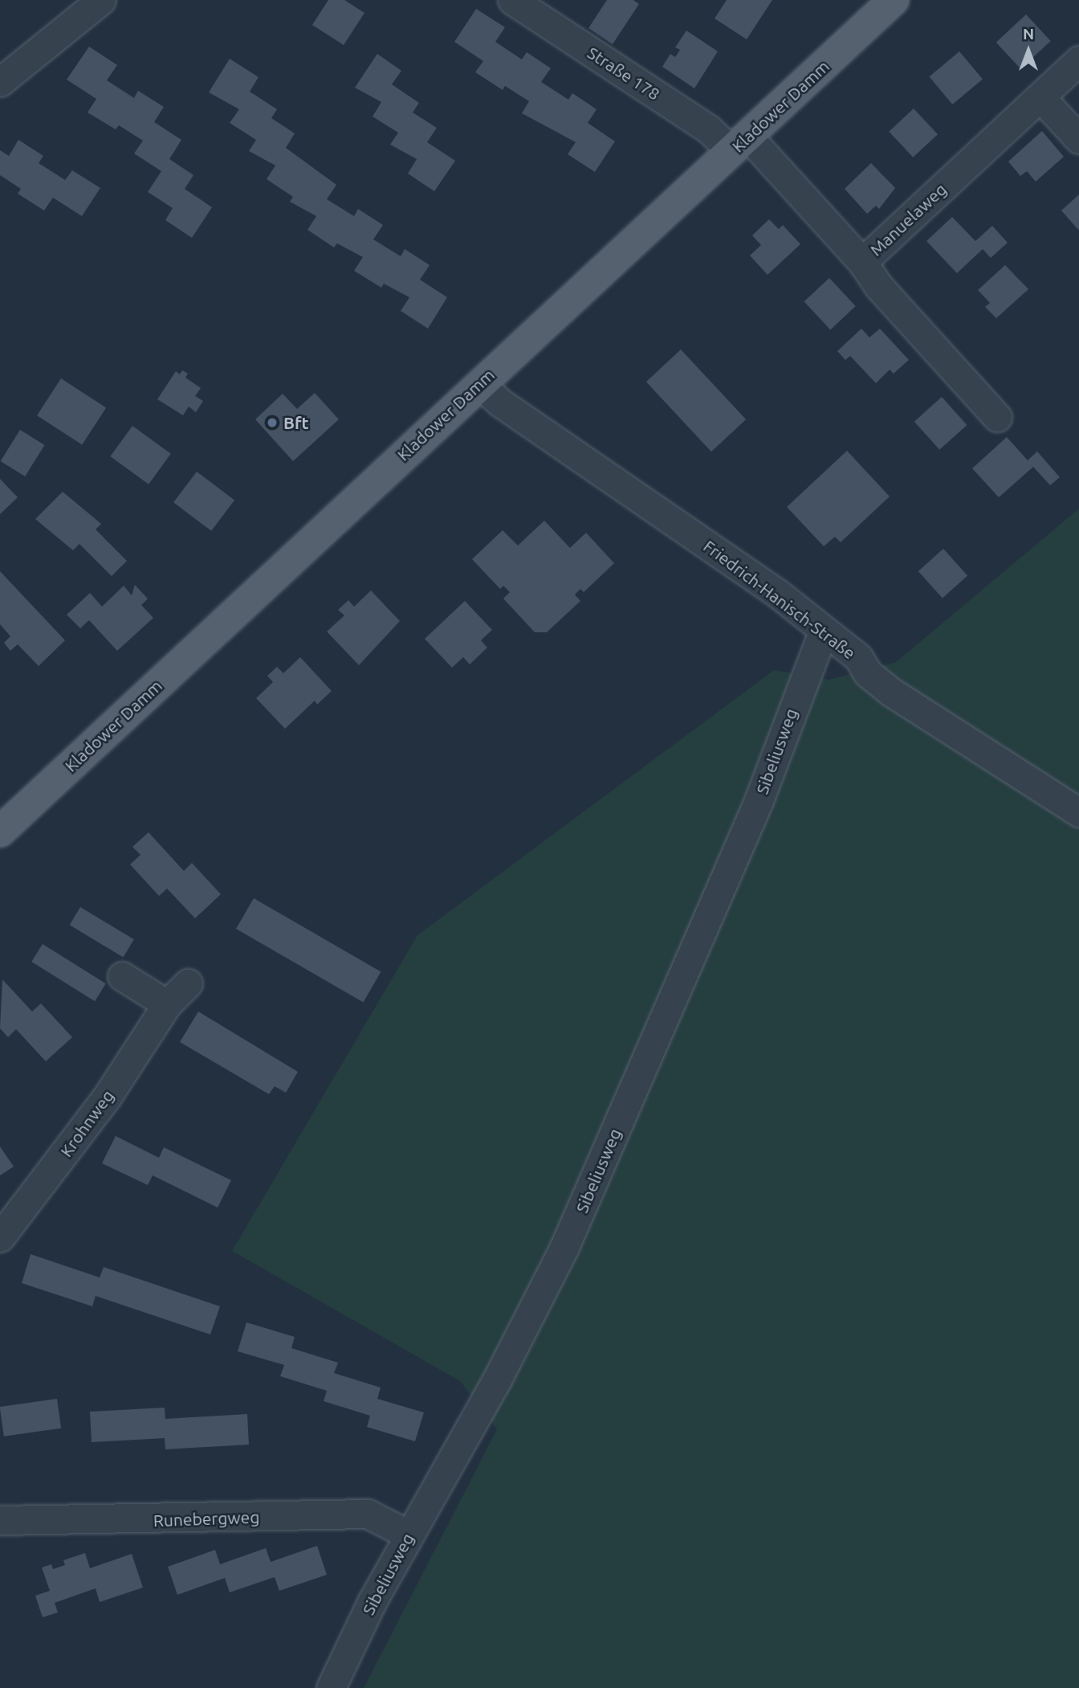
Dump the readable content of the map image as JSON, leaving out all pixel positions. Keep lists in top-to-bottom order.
{
  "streets": {
    "main road": ["Kladower Damm"],
    "street": [
      "Straße 178",
      "Manuelaweg",
      "Friedrich-Hanisch-Straße",
      "Sibeliusweg",
      "Krohnweg",
      "Runebergweg"
    ]
  },
  "crossings": [
    ["Straße 178", "Kladower Damm"],
    ["Straße 178", "Manuelaweg"],
    ["Kladower Damm", "Manuelaweg"],
    ["Kladower Damm", "Friedrich-Hanisch-Straße"],
    ["Friedrich-Hanisch-Straße", "Sibeliusweg"],
    ["Sibeliusweg", "Runebergweg"]
  ],
  "places": ["Bft"],
  "north": "top"
}
